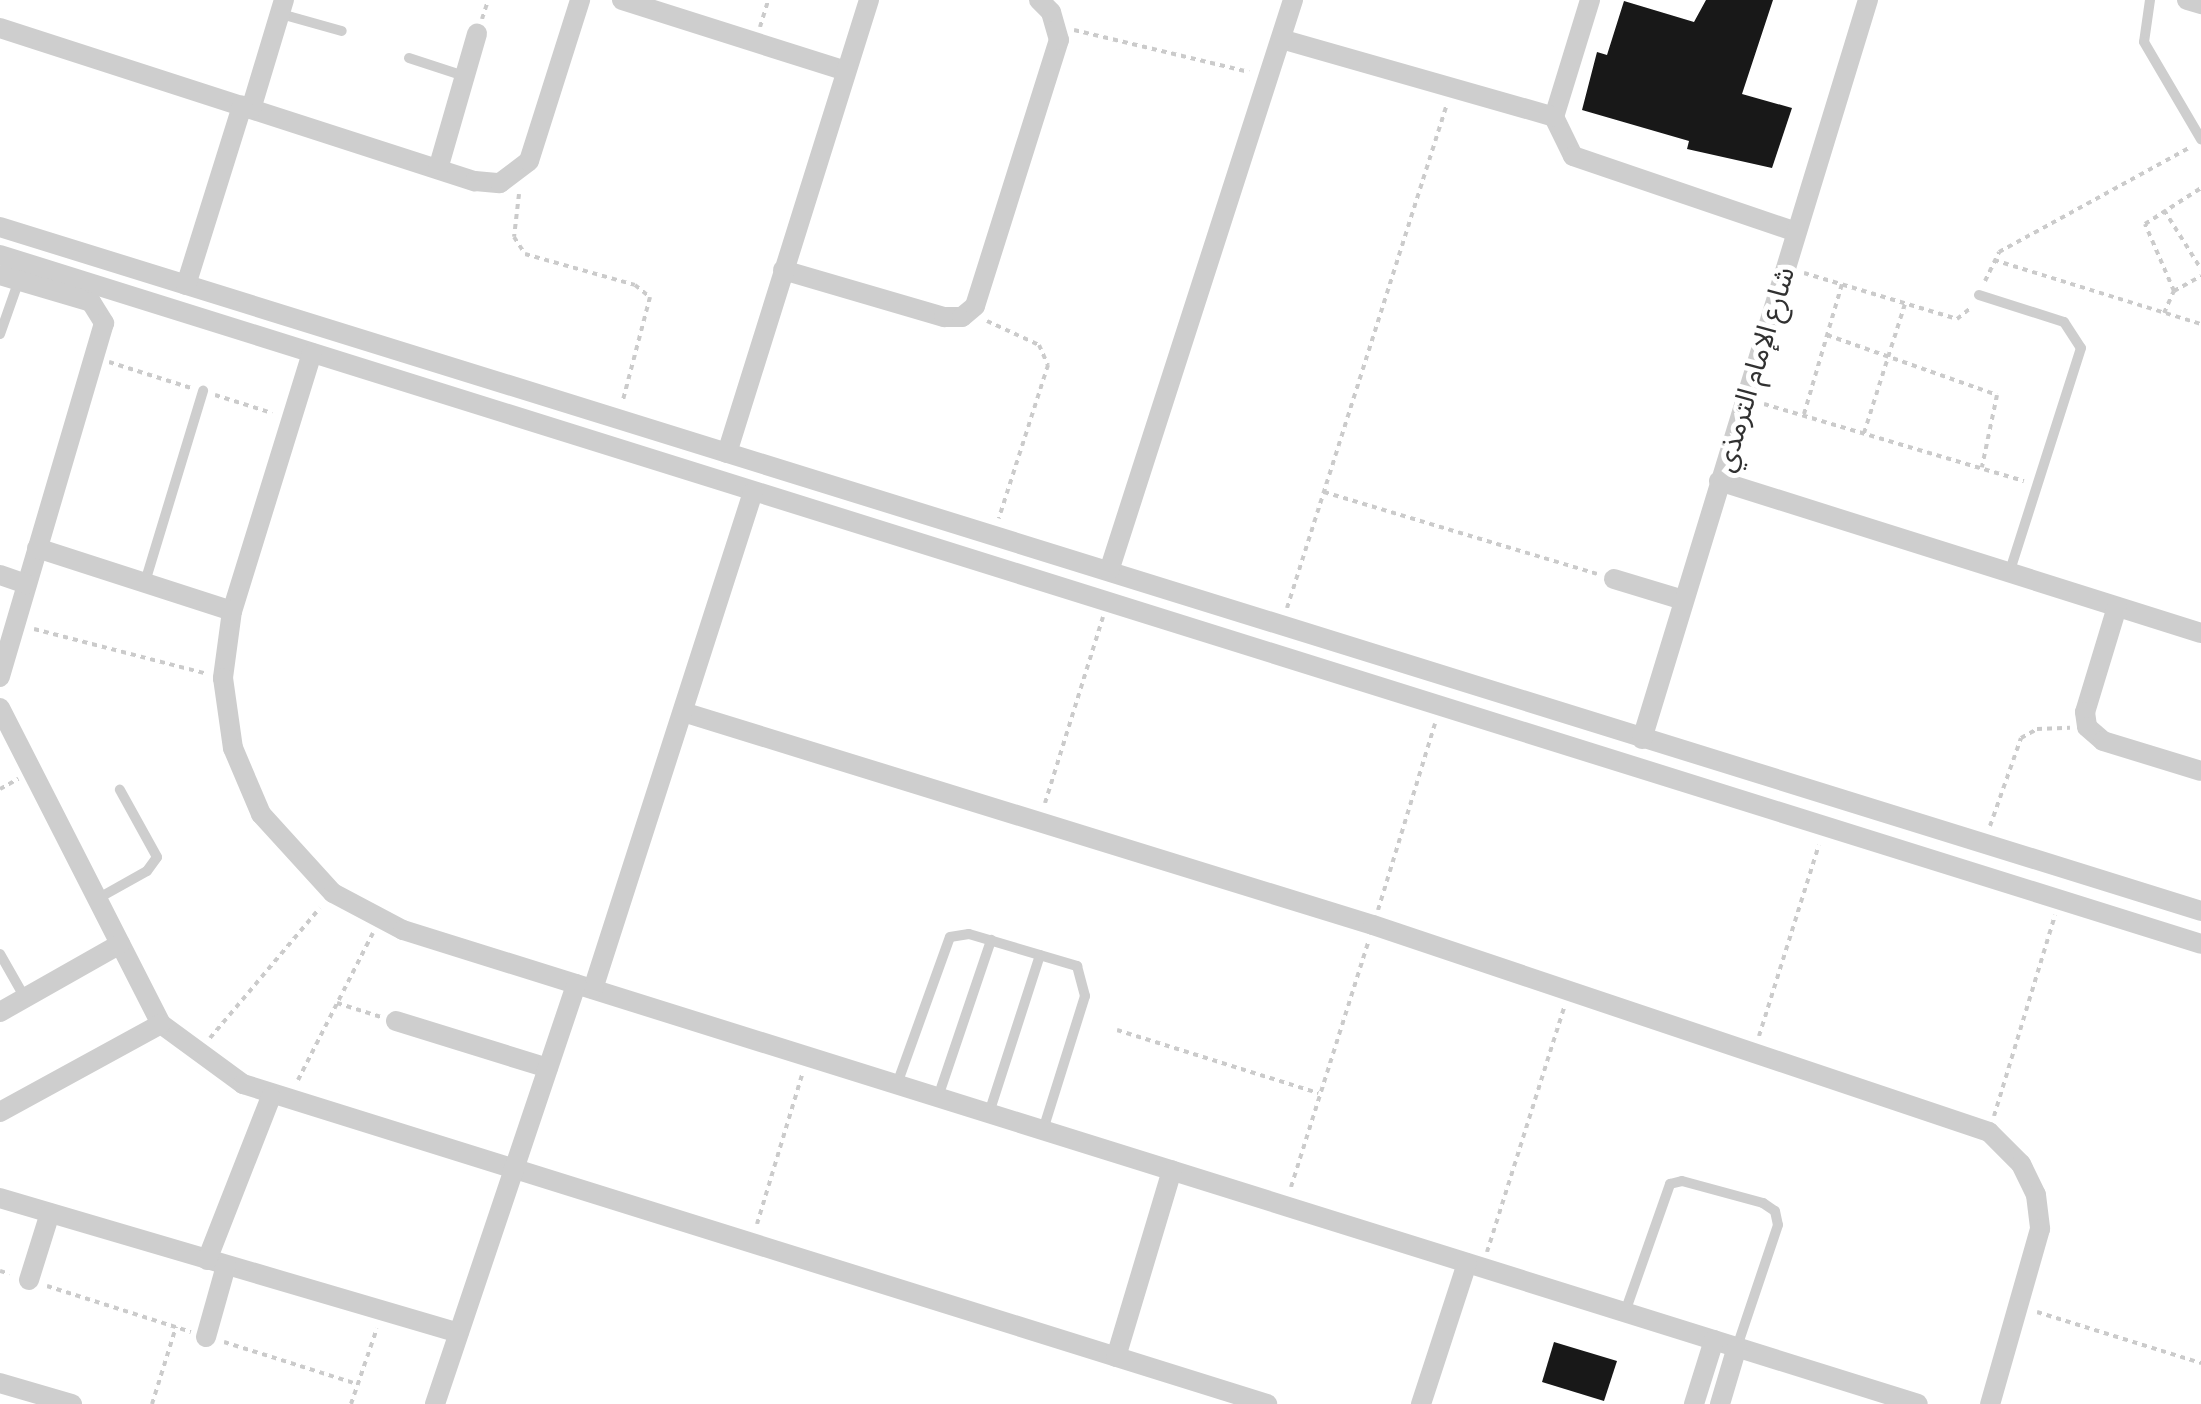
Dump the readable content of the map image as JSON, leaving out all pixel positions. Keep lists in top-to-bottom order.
{
  "streets": {
    "street": ["شارع الإمام الترمذي"]
  }
}
